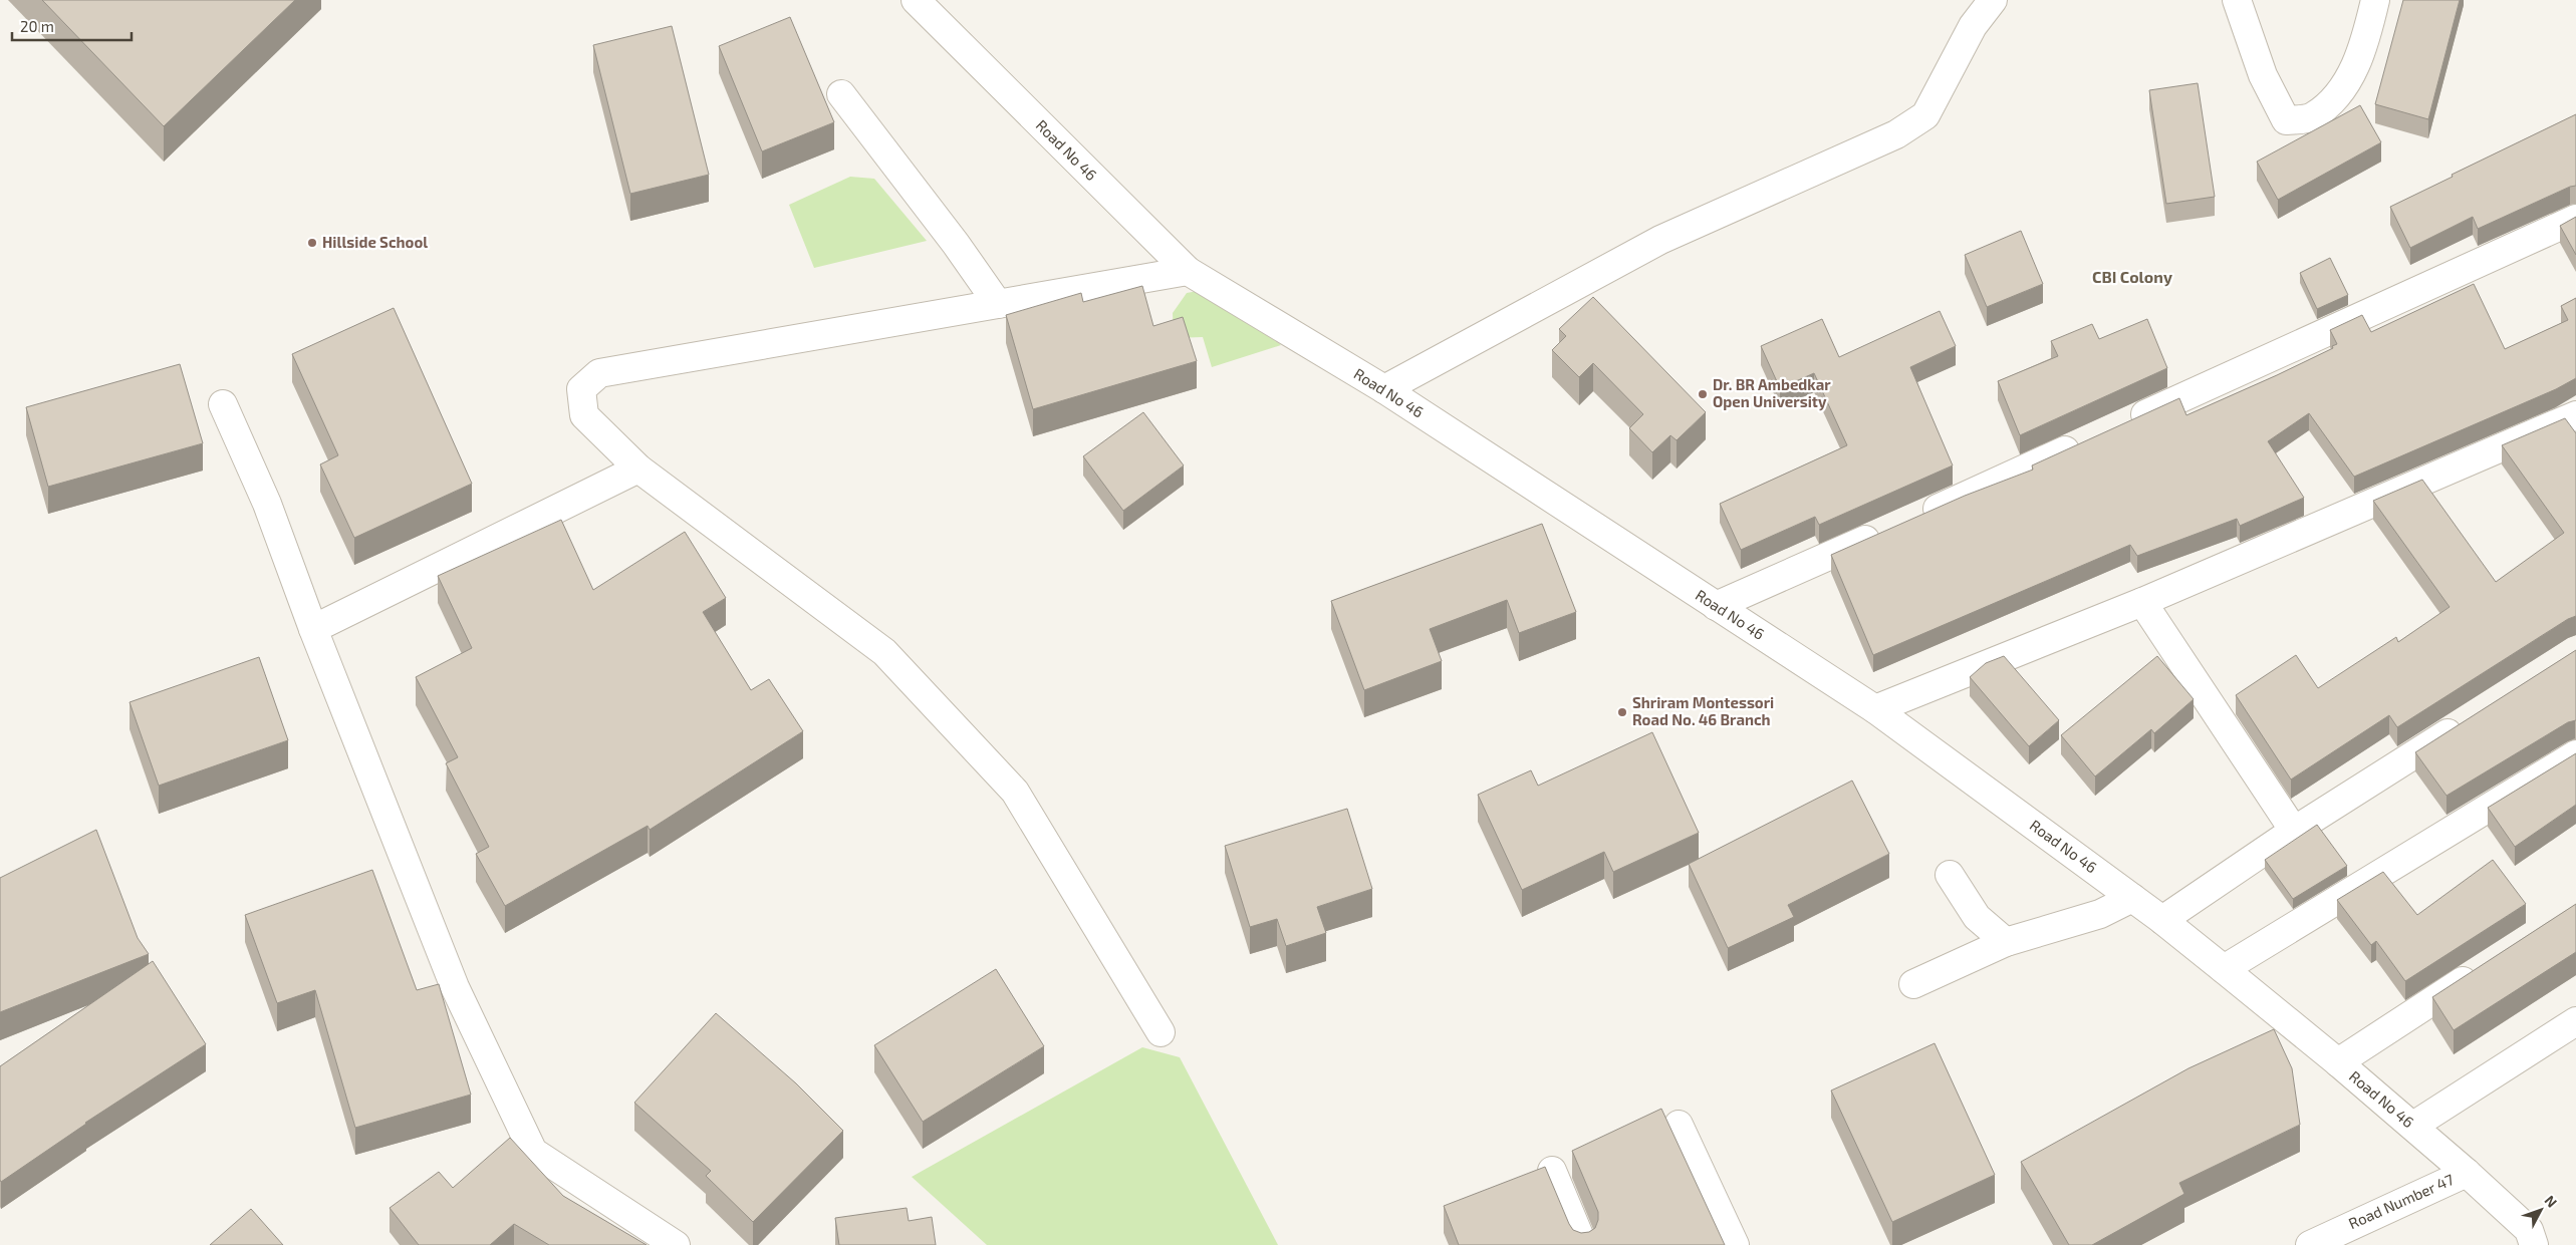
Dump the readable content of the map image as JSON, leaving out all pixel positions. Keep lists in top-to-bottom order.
{
  "streets": {
    "street": ["Road No 46", "Road Number 47"]
  },
  "crossings": [
    ["Road No 46", "Road Number 47"]
  ],
  "districts": ["CBI Colony"],
  "places": ["Hillside School", "Dr. BR Ambedkar Open University", "Shriram Montessori Road No. 46 Branch"],
  "scale_bar": "20 m",
  "north": "top right"
}
